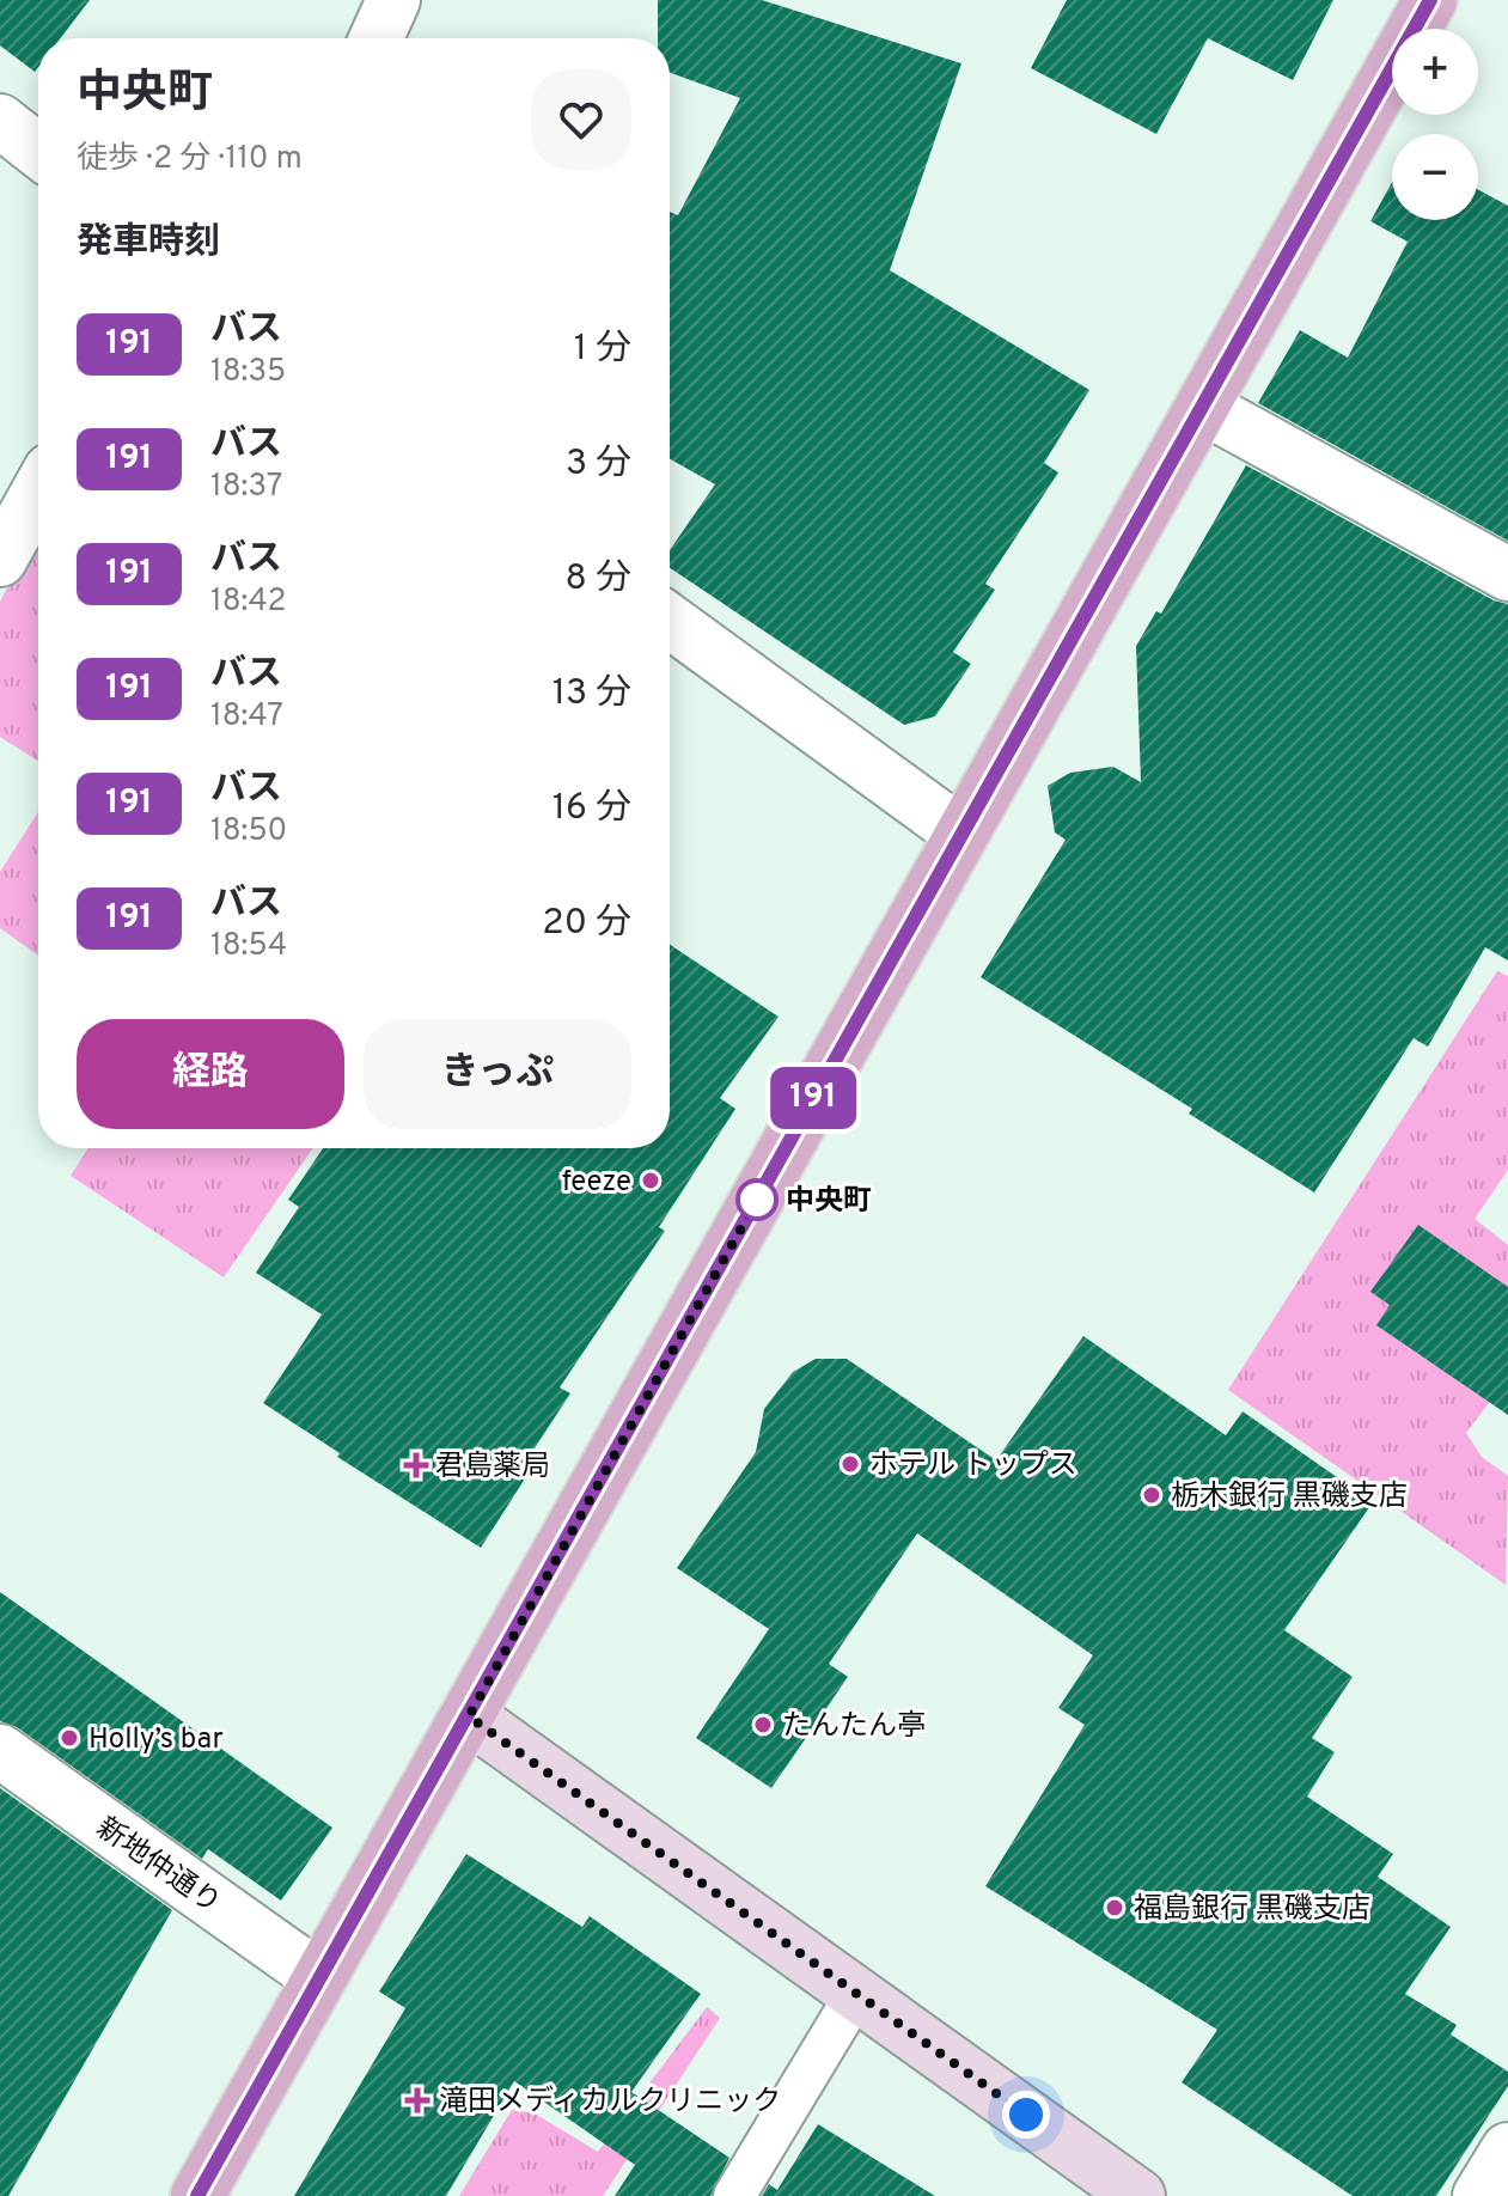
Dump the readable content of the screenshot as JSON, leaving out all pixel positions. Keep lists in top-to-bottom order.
{
  "streets": {
    "street": ["新地仲通り"]
  },
  "places": {
    "other": [
      "feeze",
      "中央町",
      "ホテル トップス",
      "栃木銀行 黒磯支店",
      "たんたん亭",
      "Holly’s bar",
      "福島銀行 黒磯支店"
    ],
    "health": ["君島薬局", "滝田メディカルクリニック"]
  },
  "lines": ["bus line 191"],
  "page": {
    "on_map": "191",
    "map_buttons": ["+", "−"],
    "heading": [
      ["中央町", "徒歩 · 2 分 · 110 m"],
      "発車時刻"
    ],
    "list": [
      {
        "mark": "191",
        "name": "バス",
        "note": "18:35",
        "value": "1 分"
      },
      {
        "mark": "191",
        "name": "バス",
        "note": "18:37",
        "value": "3 分"
      },
      {
        "mark": "191",
        "name": "バス",
        "note": "18:42",
        "value": "8 分"
      },
      {
        "mark": "191",
        "name": "バス",
        "note": "18:47",
        "value": "13 分"
      },
      {
        "mark": "191",
        "name": "バス",
        "note": "18:50",
        "value": "16 分"
      },
      {
        "mark": "191",
        "name": "バス",
        "note": "18:54",
        "value": "20 分"
      }
    ],
    "buttons": ["経路", "きっぷ"]
  }
}
